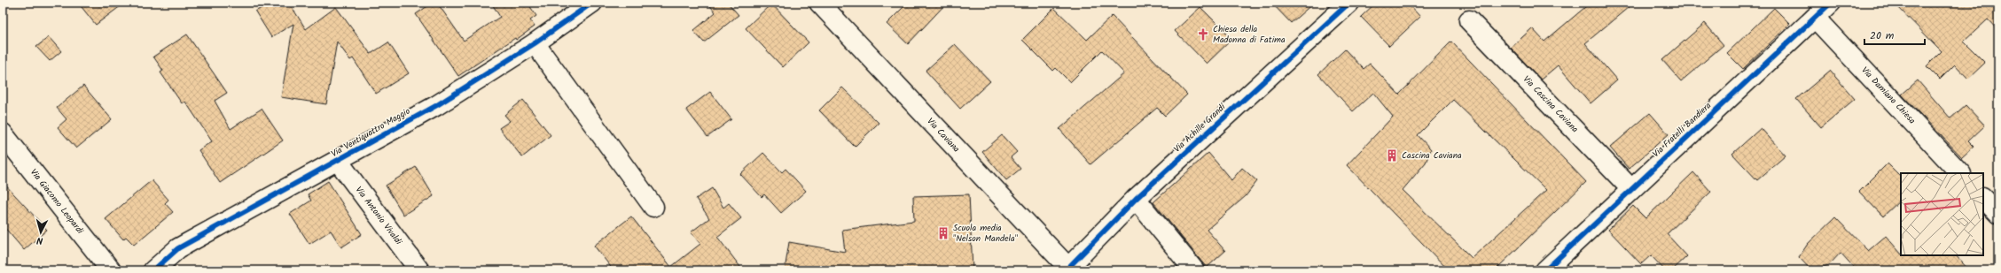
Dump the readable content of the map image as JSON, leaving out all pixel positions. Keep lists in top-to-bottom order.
{
  "streets": {
    "street": [
      "Via Damiano Chiesa",
      "Via Cascina Caviana",
      "Via Achille Grandi",
      "Via Fratelli Bandiera",
      "Via Ventiquattro Maggio",
      "Via Caviana",
      "Via Giacomo Leopardi",
      "Via Antonio Vivaldi"
    ]
  },
  "crossings": [
    ["Via Damiano Chiesa", "Via Fratelli Bandiera"],
    ["Via Cascina Caviana", "Via Fratelli Bandiera"],
    ["Via Achille Grandi", "Via Caviana"],
    ["Via Ventiquattro Maggio", "Via Antonio Vivaldi"]
  ],
  "places": {
    "church": ["Chiesa della Madonna di Fatima"],
    "building": ["Cascina Caviana", "Scuola media \"Nelson Mandela\""]
  },
  "scale_bar": "20 m",
  "north": "bottom"
}
